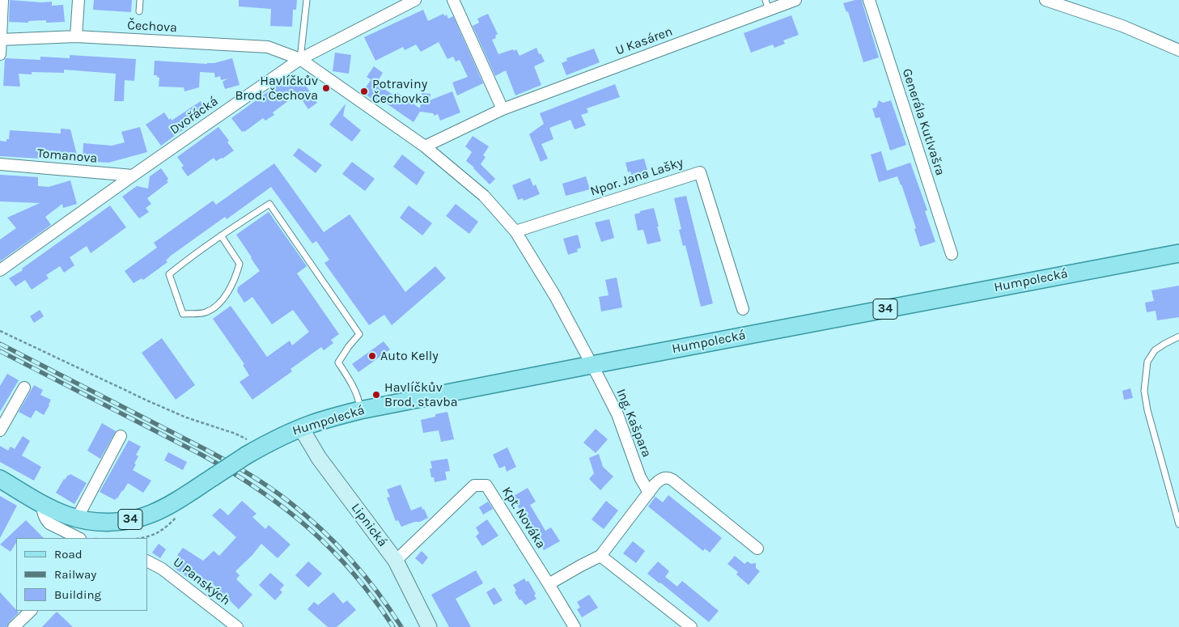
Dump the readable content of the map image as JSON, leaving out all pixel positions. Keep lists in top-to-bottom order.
{
  "streets": {
    "main road": ["Humpolecká", "34"],
    "street": [
      "Čechova",
      "U Kasáren",
      "Dvořácká",
      "Generála Kutlvašra",
      "Tomanova",
      "Npor. Jana Lašky",
      "Ing. Kašpara",
      "Kpt. Nováka",
      "Lipnická",
      "U Panských"
    ]
  },
  "crossings": [
    ["Čechova", "Dvořácká"],
    ["Dvořácká", "Tomanova"],
    ["Humpolecká", "34"],
    ["Humpolecká", "Ing. Kašpara"],
    ["Humpolecká", "Lipnická"],
    ["Kpt. Nováka", "Lipnická"]
  ],
  "places": [
    "Havlíčkův Brod, Čechova",
    "Potraviny Čechovka",
    "Auto Kelly",
    "Havlíčkův Brod, stavba"
  ],
  "legend": ["Road", "Railway", "Building"]
}
